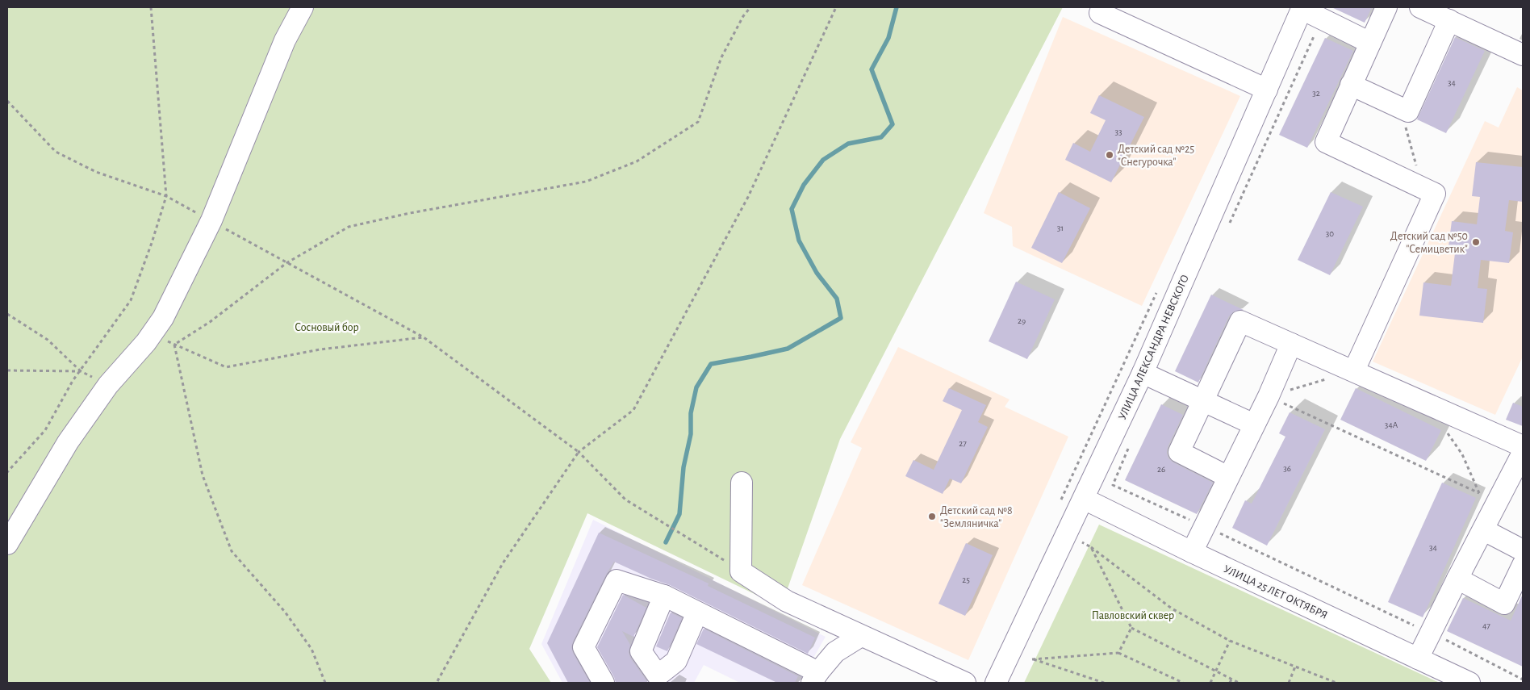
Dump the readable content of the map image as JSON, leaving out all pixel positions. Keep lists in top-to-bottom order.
{
  "streets": {
    "street": ["УЛИЦА АЛЕКСАНДРА НЕВСКОГО", "УЛИЦА 25 ЛЕТ ОКТЯБРЯ"]
  },
  "crossings": [
    ["УЛИЦА АЛЕКСАНДРА НЕВСКОГО", "УЛИЦА 25 ЛЕТ ОКТЯБРЯ"]
  ],
  "parks": ["Сосновый бор", "Павловский сквер"],
  "places": ["Детский сад №25 \"Снегурочка\"", "Детский сад №50 \"Семицветик\"", "Детский сад №8 \"Земляничка\""],
  "house_numbers": [
    "34",
    "32",
    "33",
    "31",
    "30",
    "29",
    "34А",
    "27",
    "36",
    "26",
    "34",
    "25",
    "47"
  ]
}
